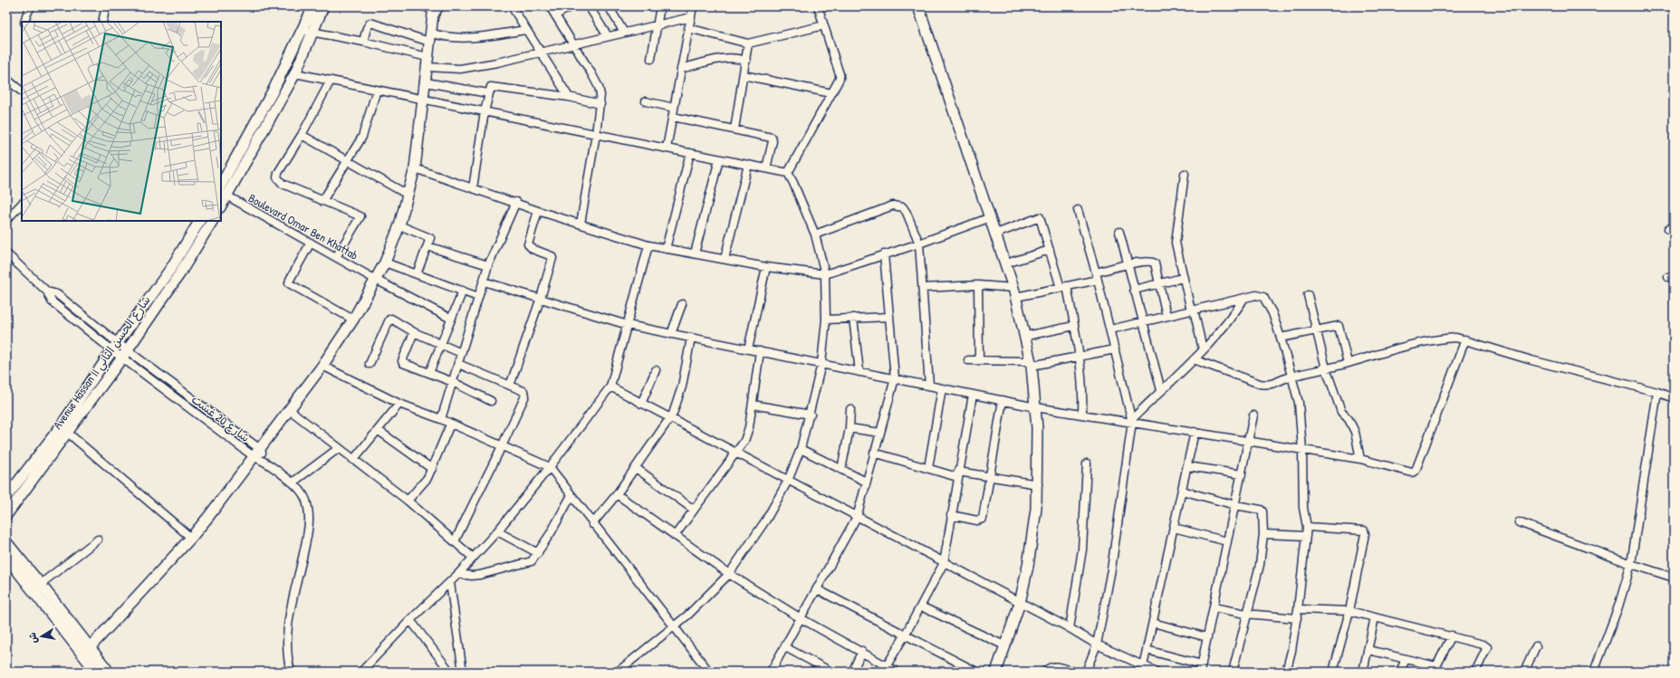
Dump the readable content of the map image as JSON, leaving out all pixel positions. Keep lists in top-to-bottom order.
{
  "streets": {
    "street": ["Boulevard Omar Ben Khattab", "Avenue Hassan II شارع الحسن الثاني", "شارع 20 غشت"]
  },
  "crossings": [
    ["Avenue Hassan II شارع الحسن الثاني", "شارع 20 غشت"]
  ],
  "north": "left"
}
